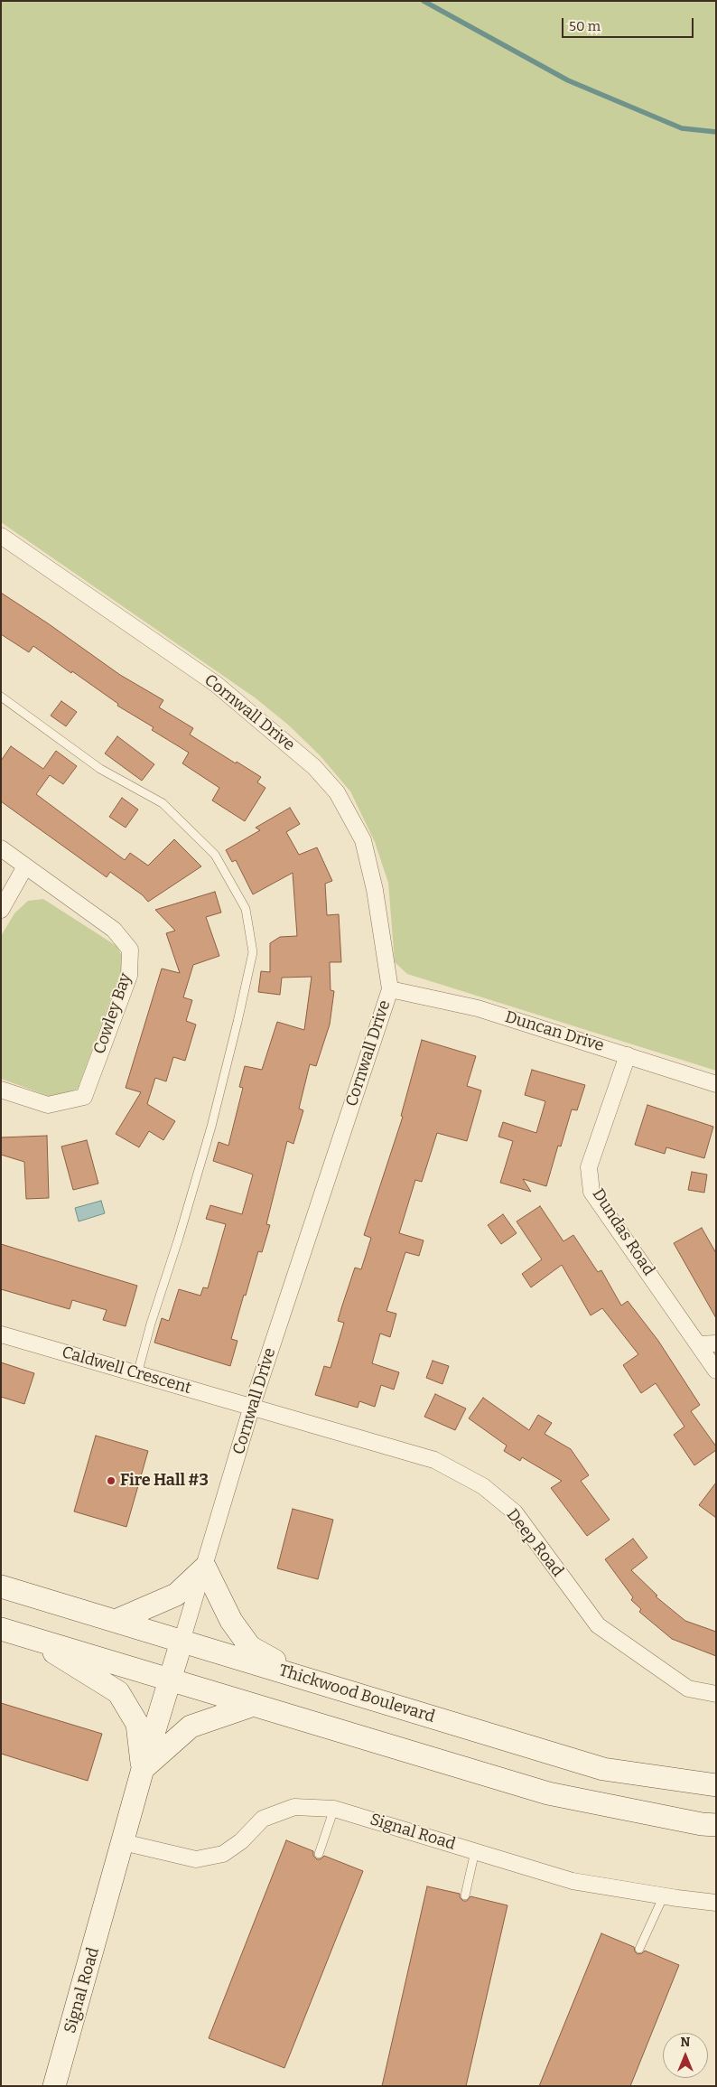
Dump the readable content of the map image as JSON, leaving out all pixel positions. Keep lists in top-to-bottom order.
{
  "streets": {
    "main road": ["Thickwood Boulevard", "Signal Road"],
    "street": [
      "Cornwall Drive",
      "Cowley Bay",
      "Duncan Drive",
      "Dundas Road",
      "Caldwell Crescent",
      "Deep Road"
    ]
  },
  "crossings": [
    ["Cornwall Drive", "Duncan Drive"],
    ["Cornwall Drive", "Caldwell Crescent"],
    ["Cornwall Drive", "Deep Road"],
    ["Cornwall Drive", "Thickwood Boulevard"],
    ["Cornwall Drive", "Signal Road"],
    ["Duncan Drive", "Dundas Road"],
    ["Caldwell Crescent", "Deep Road"],
    ["Thickwood Boulevard", "Signal Road"]
  ],
  "places": ["Fire Hall #3"],
  "scale_bar": "50 m",
  "north": "top"
}
